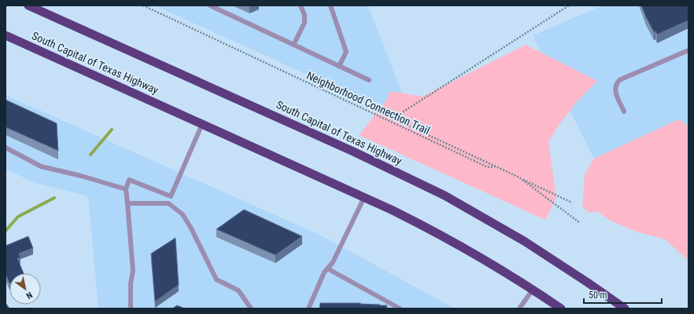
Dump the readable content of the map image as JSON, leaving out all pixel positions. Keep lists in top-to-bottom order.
{
  "streets": {
    "highway": ["South Capital of Texas Highway"],
    "path": ["Neighborhood Connection Trail"]
  },
  "scale_bar": "50 m",
  "north": "bottom right"
}
